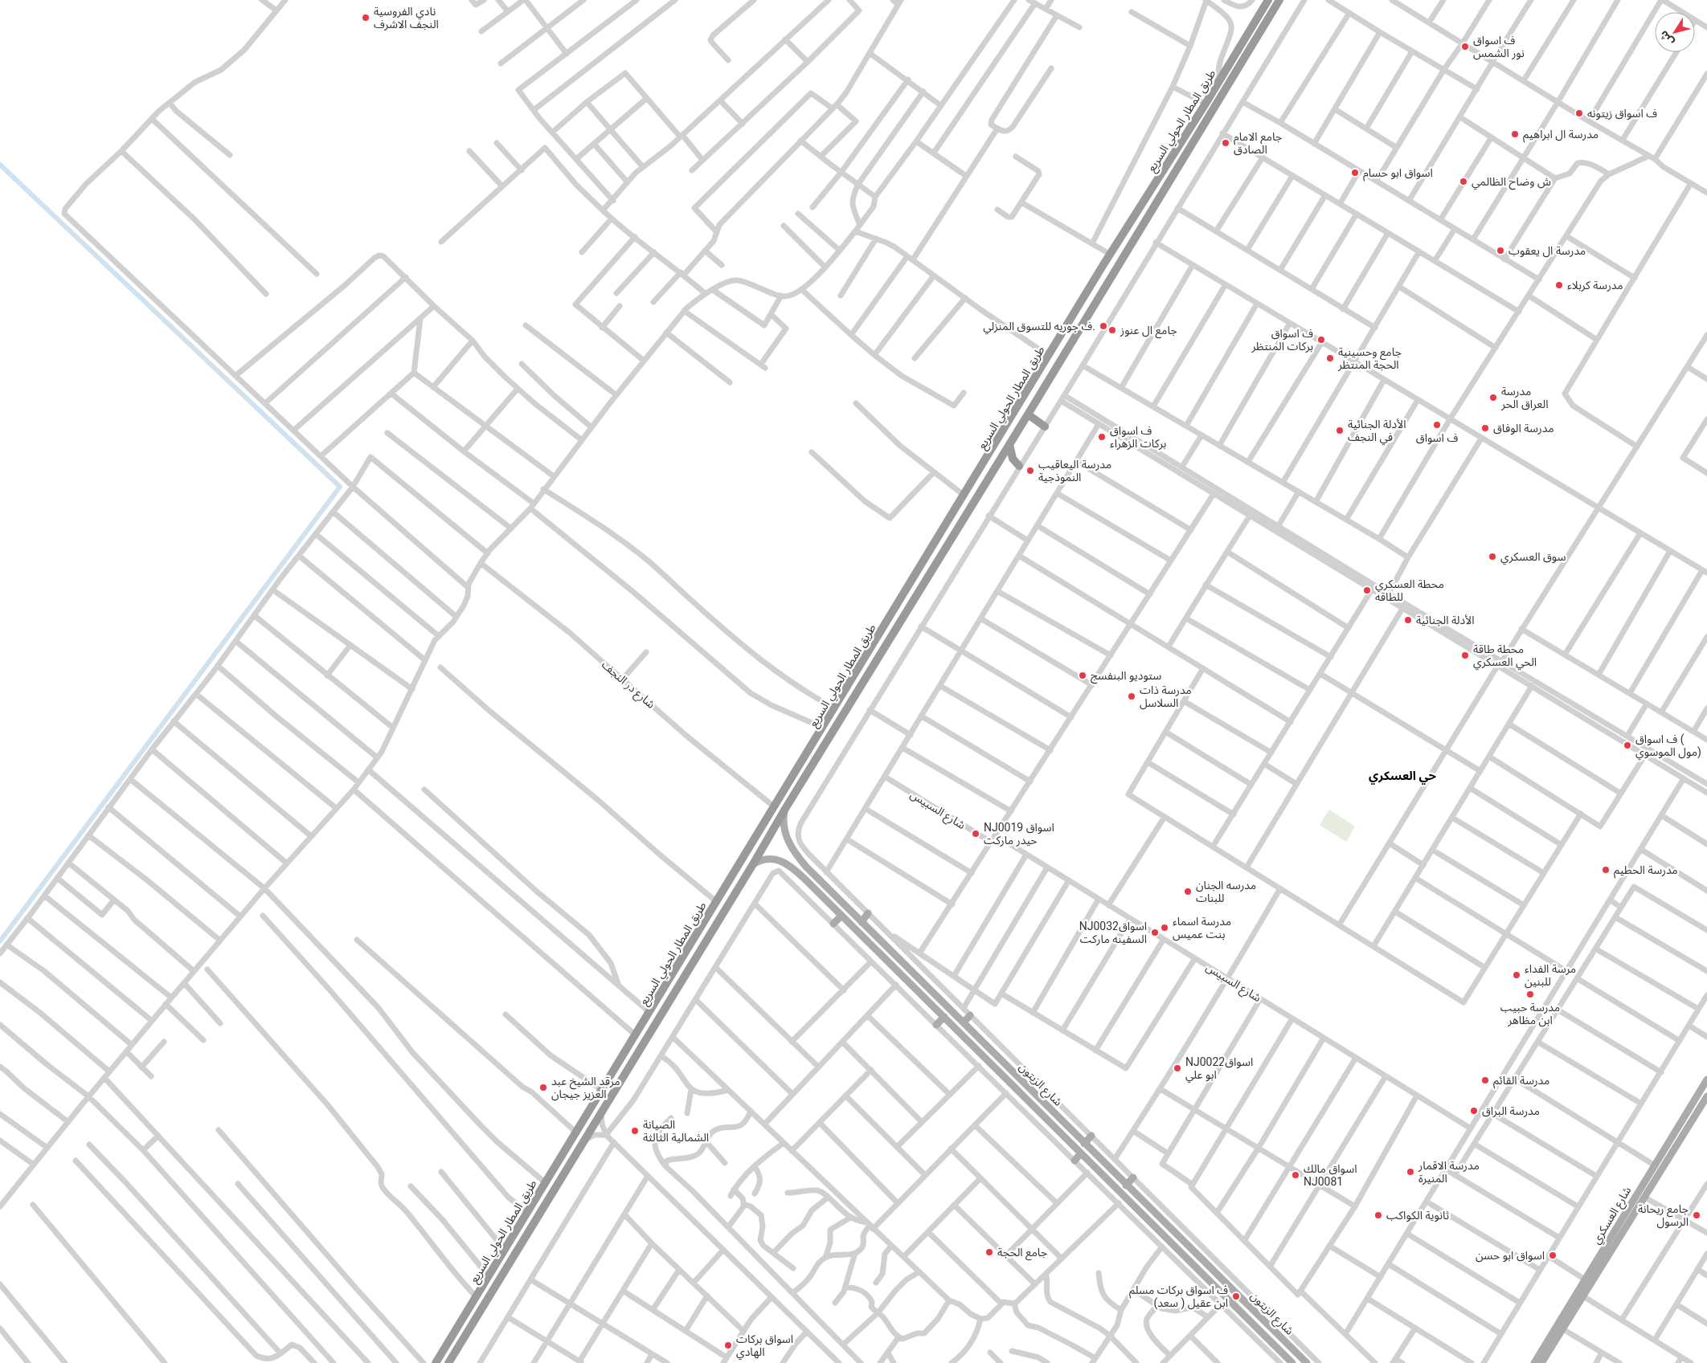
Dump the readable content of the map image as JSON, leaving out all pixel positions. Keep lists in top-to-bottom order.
{
  "streets": {
    "highway": ["طريق المطار الحولي السريع"],
    "main road": ["شارع الزيتون", "شارع العسكري"],
    "street": ["شارع در النجف", "شارع السبيس"]
  },
  "crossings": [
    ["طريق المطار الحولي السريع", "شارع در النجف"],
    ["طريق المطار الحولي السريع", "شارع الزيتون"]
  ],
  "districts": ["حي العسكري"],
  "places": [
    "نادي الفروسية النجف الاشرف",
    "ف اسواق نور الشمس",
    "ف اسواق زيتونه",
    "مدرسة ال ابراهيم",
    "جامع الامام الصادق",
    "اسواق ابو حسام",
    "ش وضاح الظالمي",
    "مدرسة ال يعقوب",
    "مدرسة كربلاء",
    "ف جوريه للتسوق المنزلي.",
    "جامع ال عنوز",
    "ف اسواق بركات المنتظر",
    "جامع وحسينية الحجة المنتظر",
    "مدرسة العراق الحر",
    "ف اسواق",
    "مدرسة الوفاق",
    "الأدلة الجنائية في النجف",
    "ف اسواق بركات الزهراء",
    "مدرسة اليعاقيب النموذجية",
    "سوق العسكري",
    "محطة العسكري للطاقه",
    "الأدلة الجنائية",
    "محطة طاقة الحي العسكري",
    "ستوديو البنفسج",
    "مدرسة ذات السلاسل",
    "ف اسواق ( مول الموسوي)",
    "NJ0019 اسواق حيدر ماركت",
    "مدرسة الحطيم",
    "مدرسه الجنان للبنات",
    "مدرسة اسماء بنت عميس",
    "NJ0032اسواق السفينه ماركت",
    "مرسة الفداء للبنين",
    "مدرسة حبيب ابن مظاهر",
    "NJ0022اسواق ابو علي",
    "مدرسة القائم",
    "مرقد الشيخ عبد العزيز جيجان",
    "مدرسة البراق",
    "الصيانة الشمالية الثالثة",
    "مدرسة الاقمار المنيرة",
    "اسواق مالك NJ0081",
    "ثانوية الكواكب",
    "جامع ريحانة الرسول",
    "جامع الحجة",
    "اسواق ابو حسن",
    "ف اسواق بركات مسلم ابن عقيل ( سعد)",
    "اسواق بركات الهادي"
  ],
  "north": "bottom left"
}
